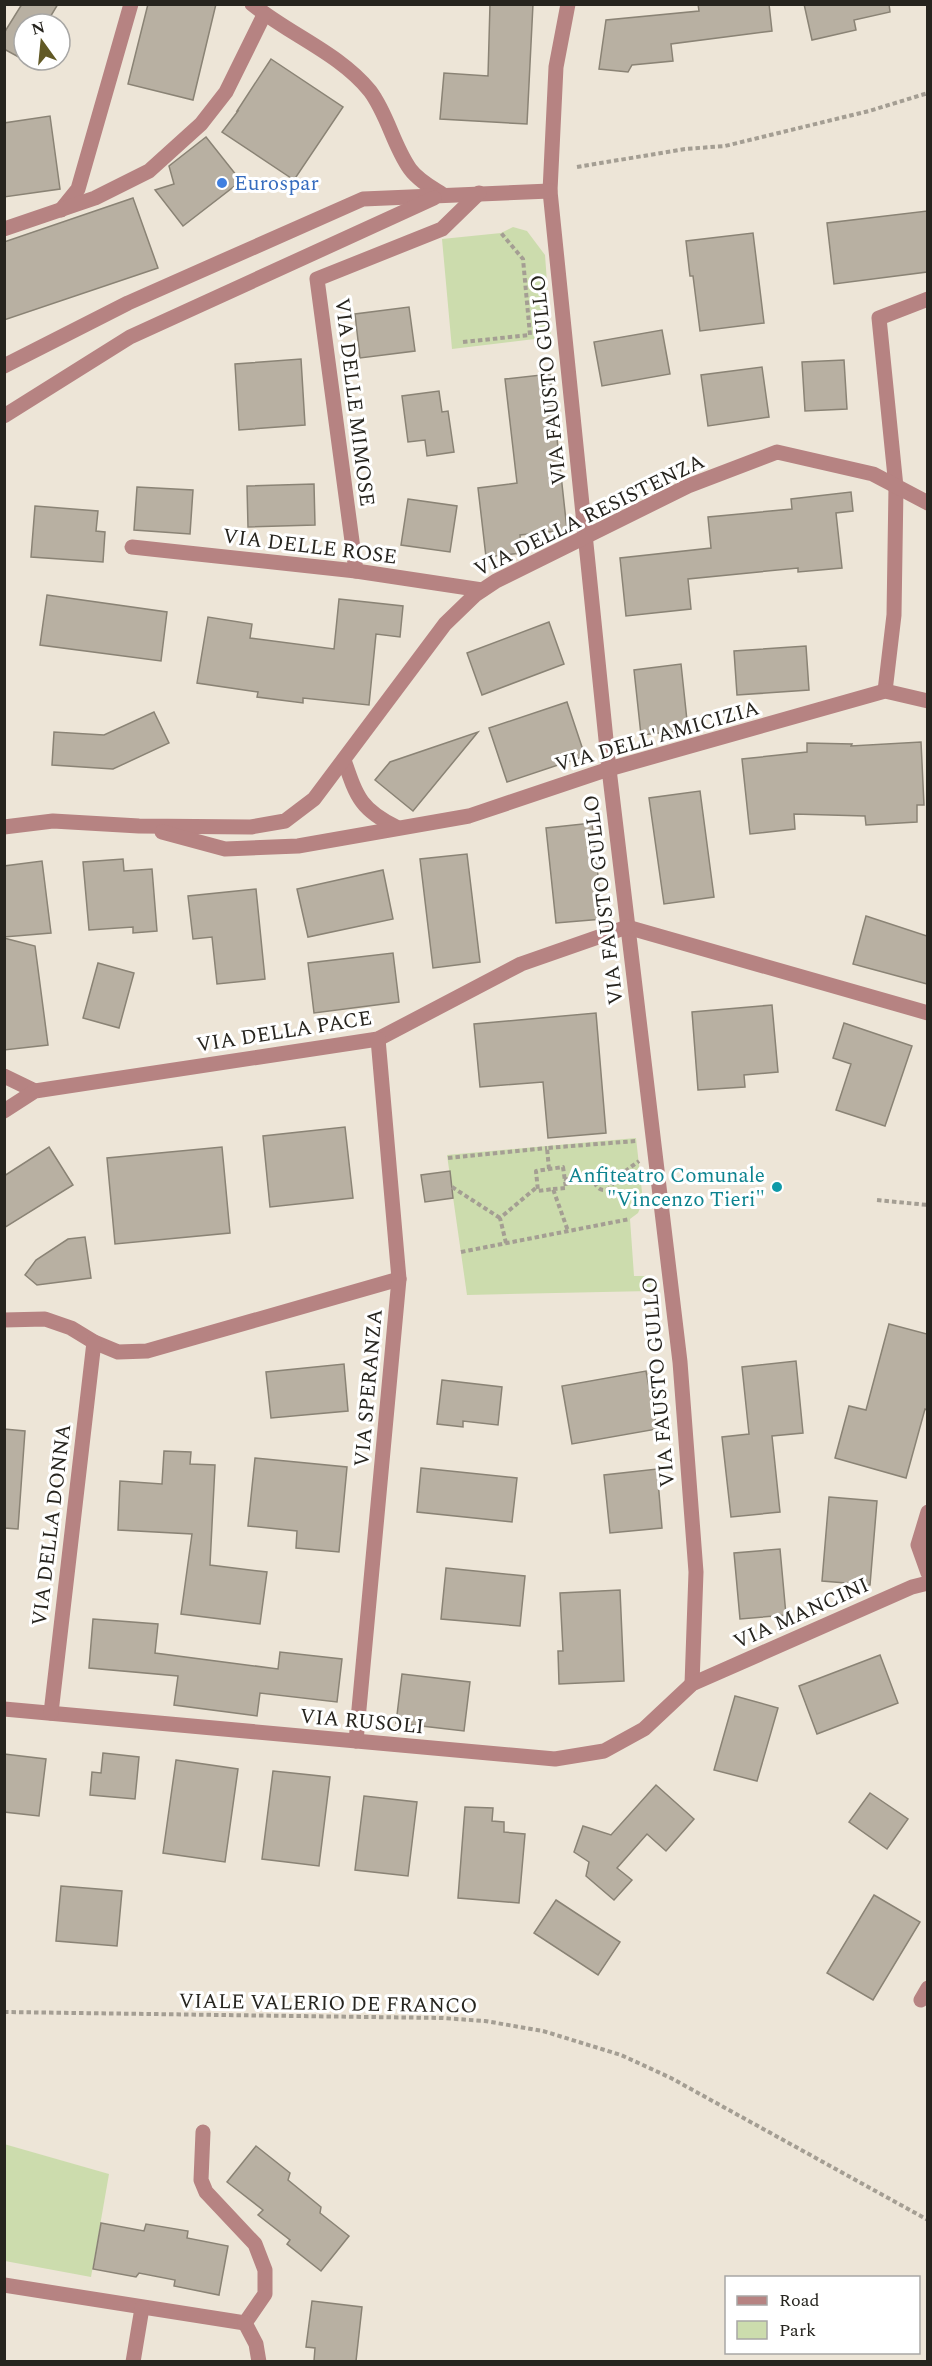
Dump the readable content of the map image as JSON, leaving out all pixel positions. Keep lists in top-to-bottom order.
{
  "streets": {
    "street": [
      "VIA FAUSTO GULLO",
      "VIA DELLE MIMOSE",
      "VIA DELLA RESISTENZA",
      "VIA DELLE ROSE",
      "VIA DELL'AMICIZIA",
      "VIA DELLA PACE",
      "VIA SPERANZA",
      "VIA DELLA DONNA",
      "VIA MANCINI",
      "VIA RUSOLI"
    ],
    "path": ["VIALE VALERIO DE FRANCO"]
  },
  "crossings": [
    ["VIA FAUSTO GULLO", "VIA DELLA RESISTENZA"],
    ["VIA FAUSTO GULLO", "VIA DELL'AMICIZIA"],
    ["VIA FAUSTO GULLO", "VIA DELLA PACE"],
    ["VIA FAUSTO GULLO", "VIA MANCINI"],
    ["VIA FAUSTO GULLO", "VIA RUSOLI"],
    ["VIA DELLE MIMOSE", "VIA DELLE ROSE"],
    ["VIA DELLA RESISTENZA", "VIA DELLE ROSE"],
    ["VIA DELLA RESISTENZA", "VIA DELL'AMICIZIA"],
    ["VIA DELLA PACE", "VIA SPERANZA"],
    ["VIA SPERANZA", "VIA RUSOLI"],
    ["VIA DELLA DONNA", "VIA RUSOLI"],
    ["VIA MANCINI", "VIA RUSOLI"]
  ],
  "places": ["Eurospar", "Anfiteatro Comunale \"Vincenzo Tieri\""],
  "legend": ["Road", "Park"],
  "north": "top"
}
